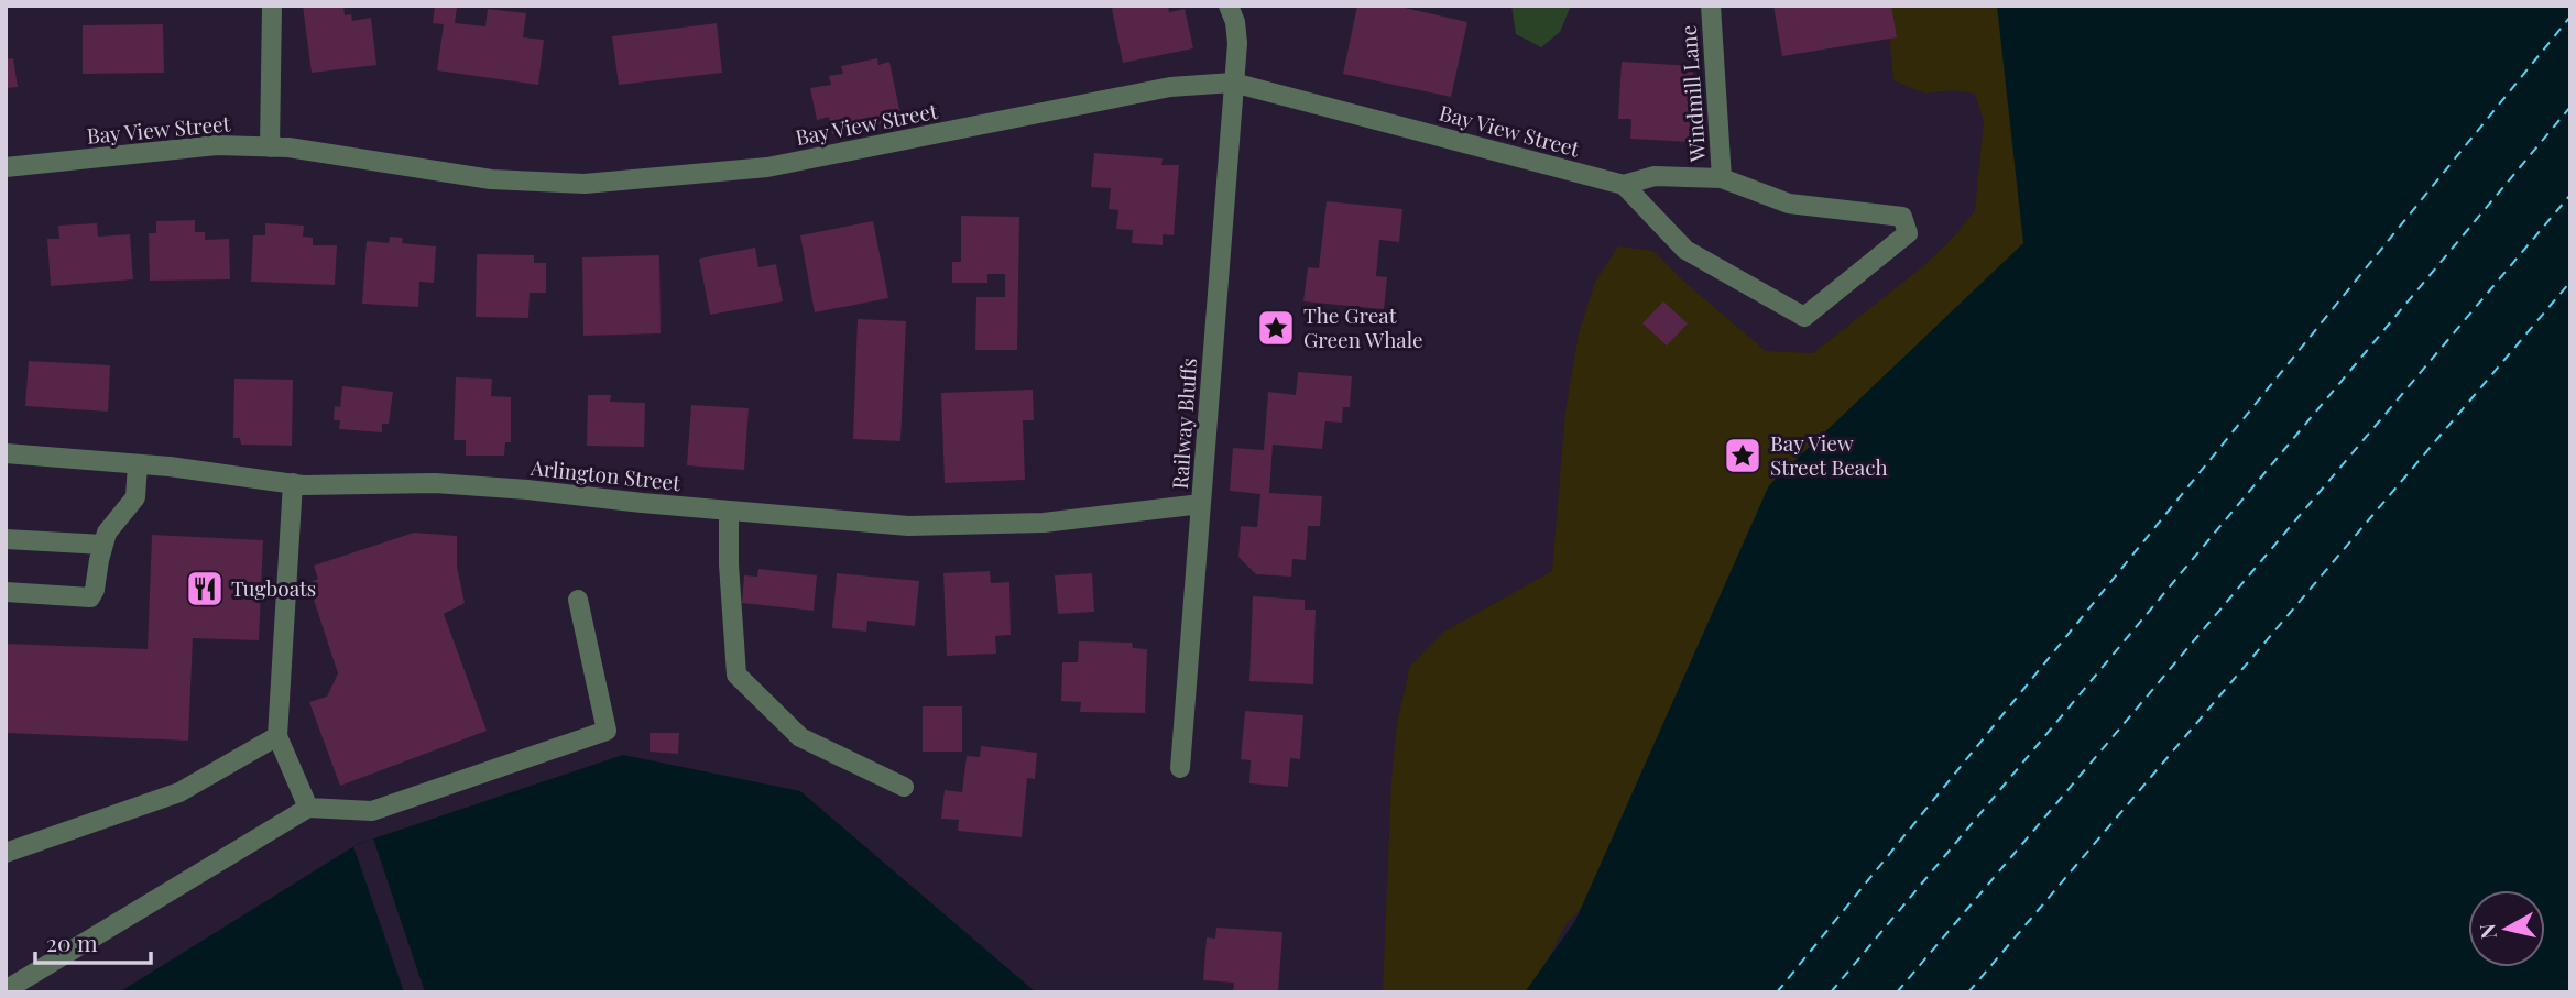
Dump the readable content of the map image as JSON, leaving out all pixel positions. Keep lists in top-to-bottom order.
{
  "streets": {
    "street": [
      "Windmill Lane",
      "Bay View Street",
      "Railway Bluffs",
      "Arlington Street"
    ]
  },
  "crossings": [
    ["Windmill Lane", "Bay View Street"],
    ["Bay View Street", "Railway Bluffs"],
    ["Railway Bluffs", "Arlington Street"]
  ],
  "places": {
    "place": ["The Great Green Whale", "Bay View Street Beach"],
    "restaurant": ["Tugboats"]
  },
  "scale_bar": "20 m",
  "north": "left"
}
